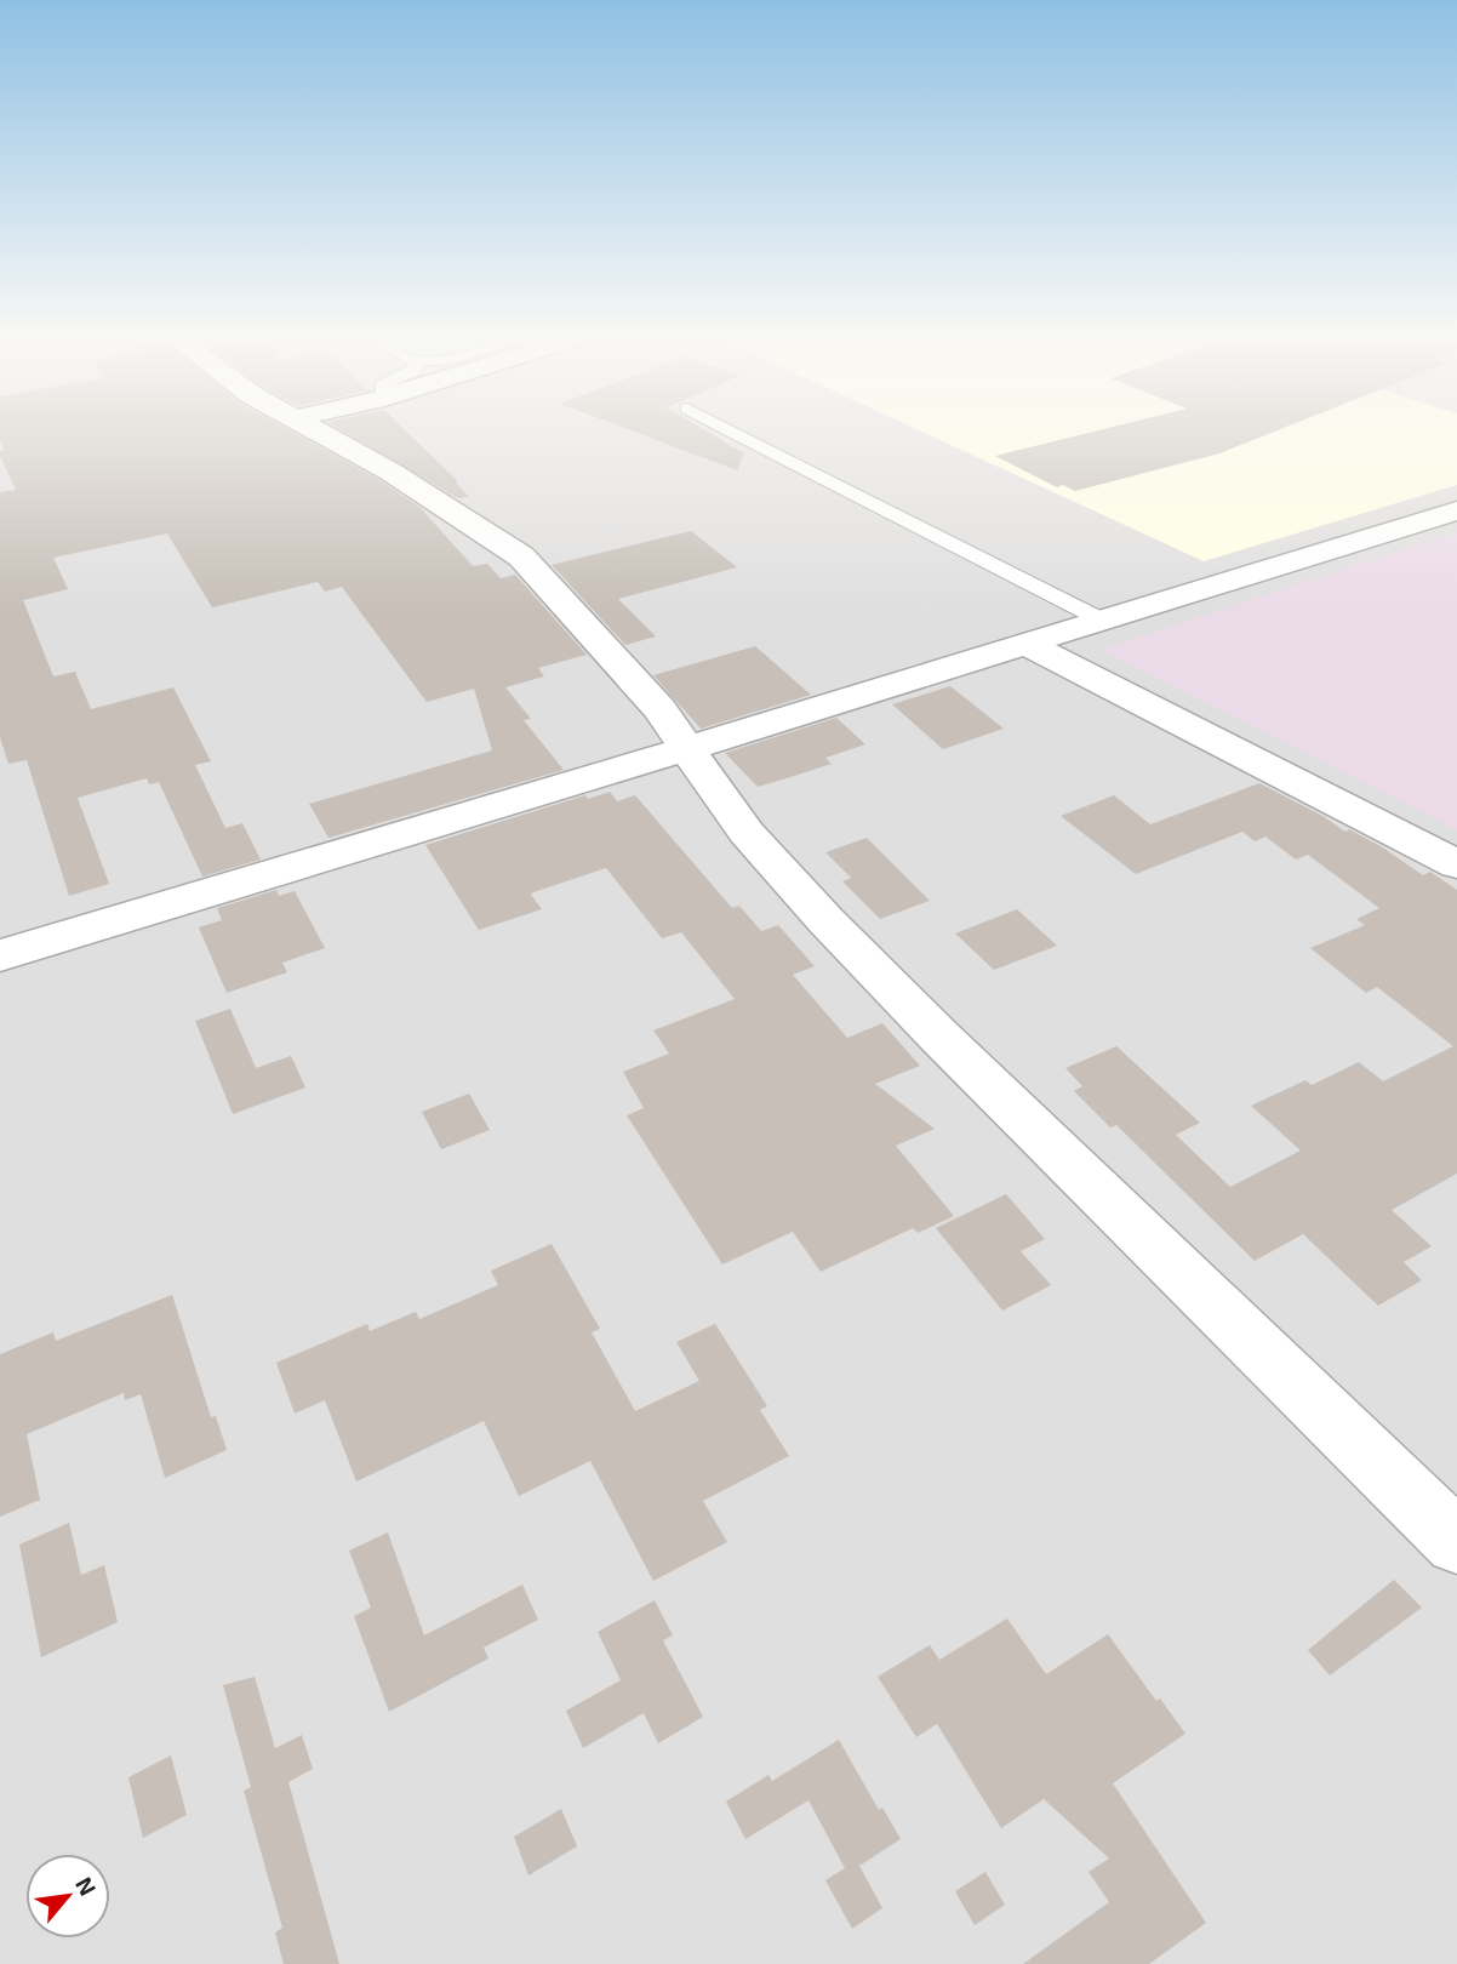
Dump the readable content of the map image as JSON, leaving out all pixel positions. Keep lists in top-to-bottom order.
{
  "north": "top right"
}
